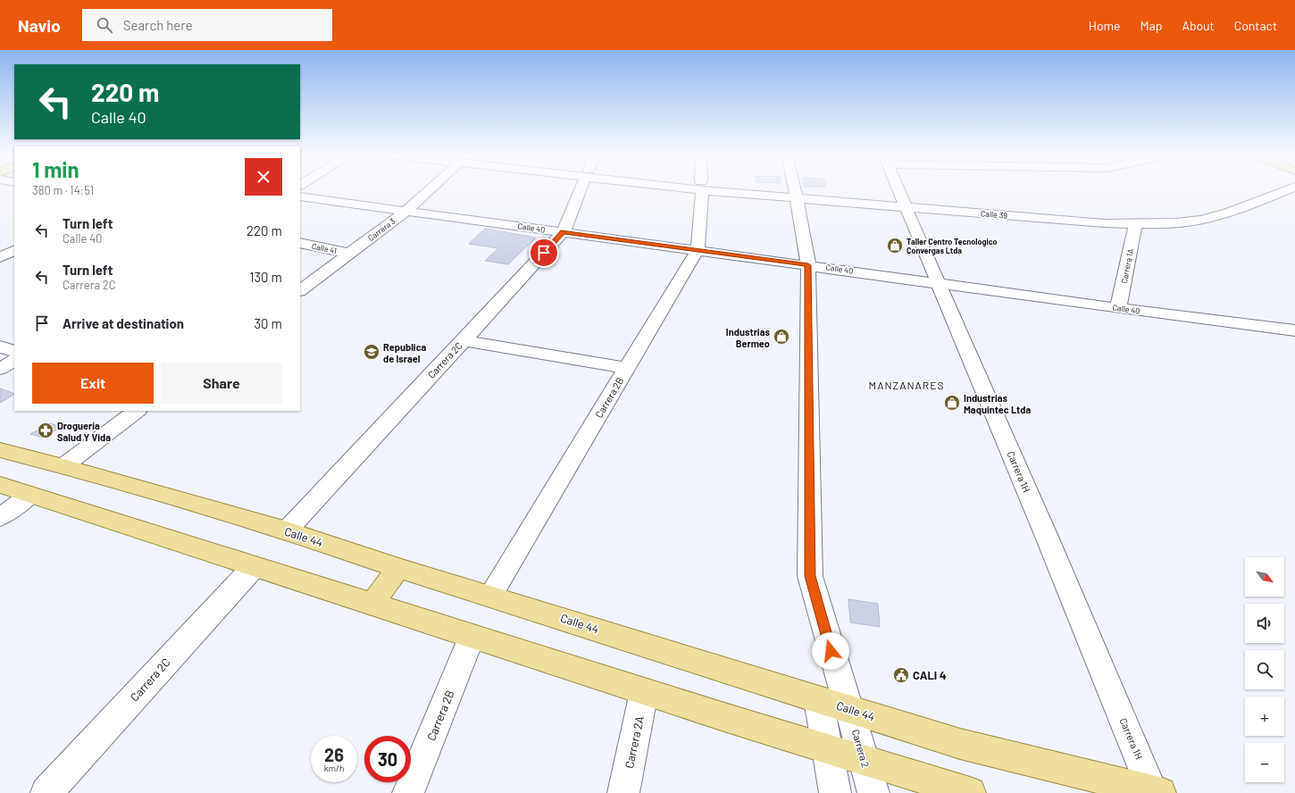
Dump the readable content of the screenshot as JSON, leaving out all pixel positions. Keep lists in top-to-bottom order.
{
  "streets": {
    "main road": ["Calle 44"],
    "street": [
      "Calle 39",
      "Calle 40",
      "Carrera 3",
      "Calle 41",
      "Carrera 1A",
      "Carrera 2C",
      "Carrera 2B",
      "Carrera 1H",
      "Carrera 2A",
      "Carrera 2"
    ]
  },
  "crossings": [
    ["Calle 39", "Carrera 1A"],
    ["Calle 39", "Carrera 1H"],
    ["Calle 39", "Carrera 2"],
    ["Calle 40", "Carrera 3"],
    ["Calle 40", "Carrera 1A"],
    ["Calle 40", "Carrera 2C"],
    ["Calle 40", "Carrera 2B"],
    ["Calle 40", "Carrera 1H"],
    ["Calle 40", "Carrera 2"],
    ["Carrera 3", "Calle 41"],
    ["Carrera 2C", "Calle 44"],
    ["Carrera 2B", "Calle 44"],
    ["Carrera 1H", "Calle 44"],
    ["Calle 44", "Carrera 2"]
  ],
  "districts": ["MANZANARES"],
  "places": {
    "shop": ["Taller Centro Tecnologico Convergas Ltda", "Industrias Bermeo", "Industrias Maquintec Ltda"],
    "school or university": ["Republica de Israel"],
    "pharmacy": ["Droguería Salud Y Vida"],
    "public building": ["CALI 4"]
  },
  "north": "bottom right",
  "page": {
    "header": "Navio",
    "search": "Search here",
    "nav": [
      "Home",
      "Map",
      "About",
      "Contact"
    ],
    "turn": ["220 m", "Calle 40"],
    "heading": ["1 min", "380 m · 14:51"],
    "list": [
      {
        "name": "Turn left",
        "note": "Calle 40",
        "value": "220 m"
      },
      {
        "name": "Turn left",
        "note": "Carrera 2C",
        "value": "130 m"
      },
      {
        "name": "Arrive at destination",
        "value": "30 m"
      }
    ],
    "buttons": ["Exit", "Share"],
    "map_buttons": ["+", "−"],
    "speed": "26 km/h",
    "limit": "30"
  }
}
